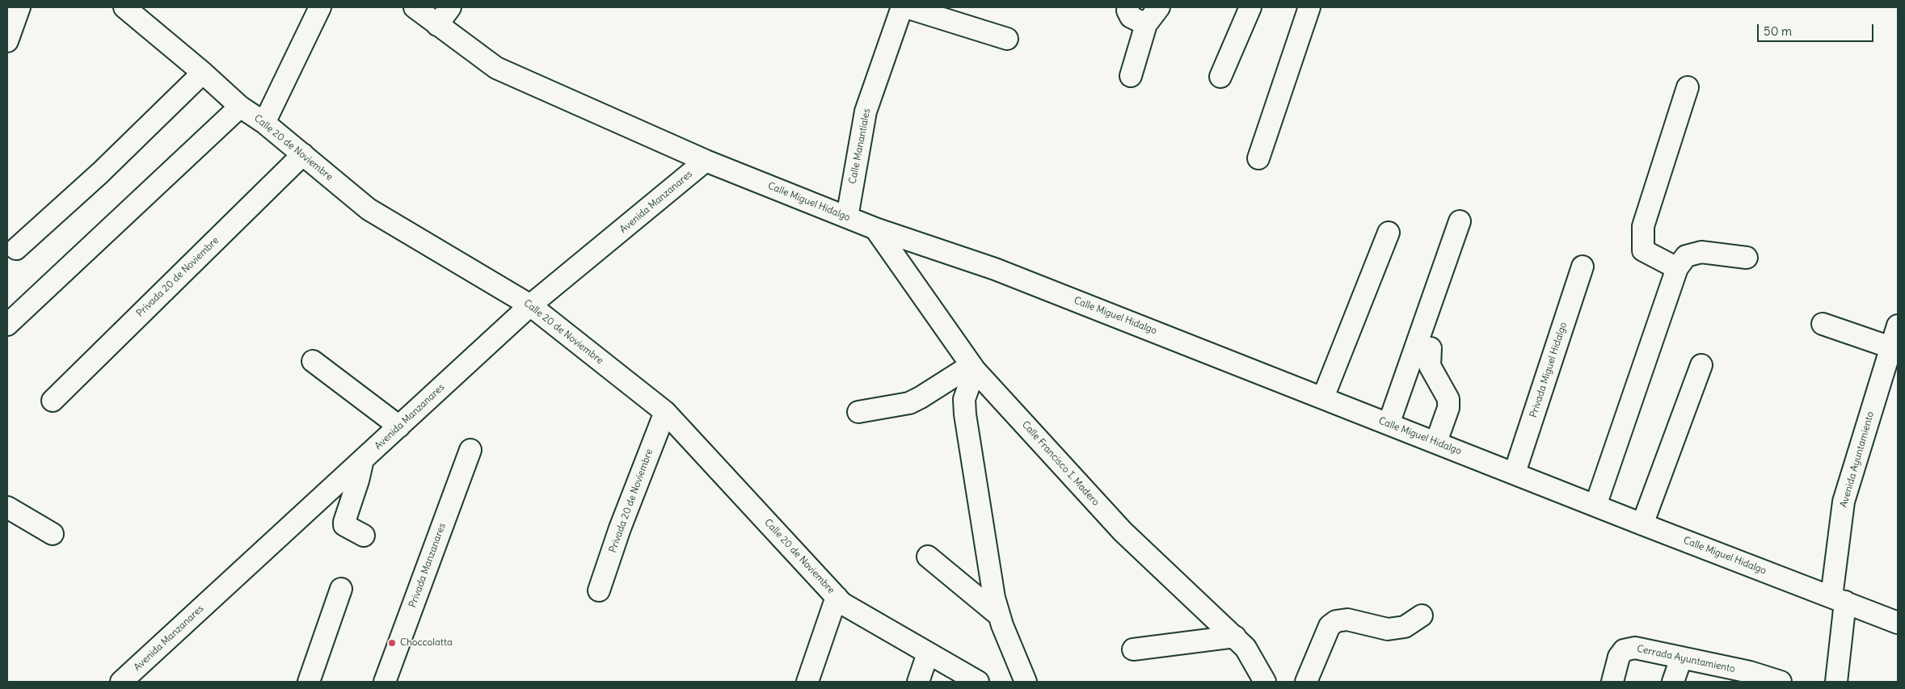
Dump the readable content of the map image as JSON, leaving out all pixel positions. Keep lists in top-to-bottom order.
{
  "streets": {
    "street": [
      "Calle Manantiales",
      "Calle 20 de Noviembre",
      "Avenida Manzanares",
      "Calle Miguel Hidalgo",
      "Privada 20 de Noviembre",
      "Privada Miguel Hidalgo",
      "Avenida Ayuntamiento",
      "Calle Francisco I. Madero",
      "Privada Manzanares",
      "Cerrada Ayuntamiento"
    ]
  },
  "crossings": [
    ["Calle Manantiales", "Calle Miguel Hidalgo"],
    ["Calle 20 de Noviembre", "Avenida Manzanares"],
    ["Calle 20 de Noviembre", "Privada 20 de Noviembre"],
    ["Avenida Manzanares", "Calle Miguel Hidalgo"],
    ["Calle Miguel Hidalgo", "Privada Miguel Hidalgo"],
    ["Calle Miguel Hidalgo", "Avenida Ayuntamiento"],
    ["Calle Miguel Hidalgo", "Calle Francisco I. Madero"]
  ],
  "places": ["Choccolatta"],
  "scale_bar": "50 m"
}
